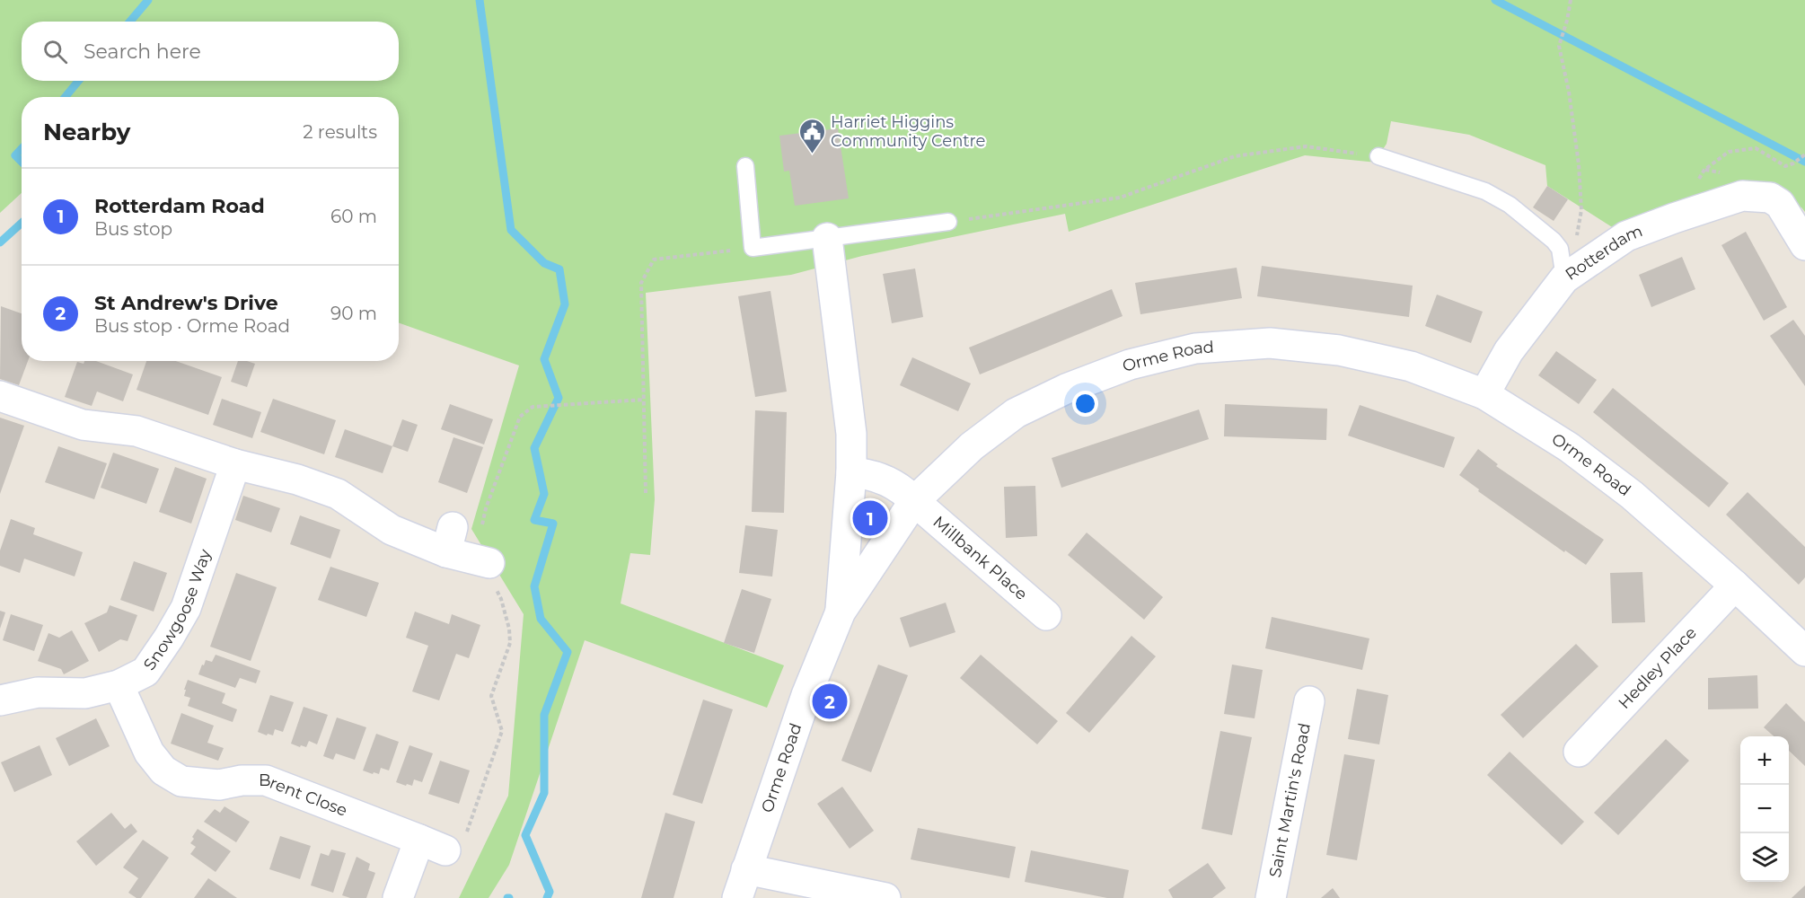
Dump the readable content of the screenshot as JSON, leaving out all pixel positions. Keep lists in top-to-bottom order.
{
  "streets": {
    "street": [
      "Rotterdam",
      "Orme Road",
      "Millbank Place",
      "Snowgoose Way",
      "Hedley Place",
      "Brent Close",
      "Saint Martin's Road"
    ]
  },
  "crossings": [
    ["Rotterdam", "Orme Road"],
    ["Orme Road", "Millbank Place"],
    ["Orme Road", "Hedley Place"],
    ["Snowgoose Way", "Brent Close"]
  ],
  "places": {
    "public building": ["Harriet Higgins Community Centre"]
  },
  "page": {
    "search": "Search here",
    "heading": ["Nearby", "2 results"],
    "list": [
      {
        "mark": "1",
        "name": "Rotterdam Road",
        "note": "Bus stop",
        "value": "60 m"
      },
      {
        "mark": "2",
        "name": "St Andrew's Drive",
        "note": "Bus stop · Orme Road",
        "value": "90 m"
      }
    ],
    "pins": ["1", "2"],
    "map_buttons": ["+", "−"]
  }
}
